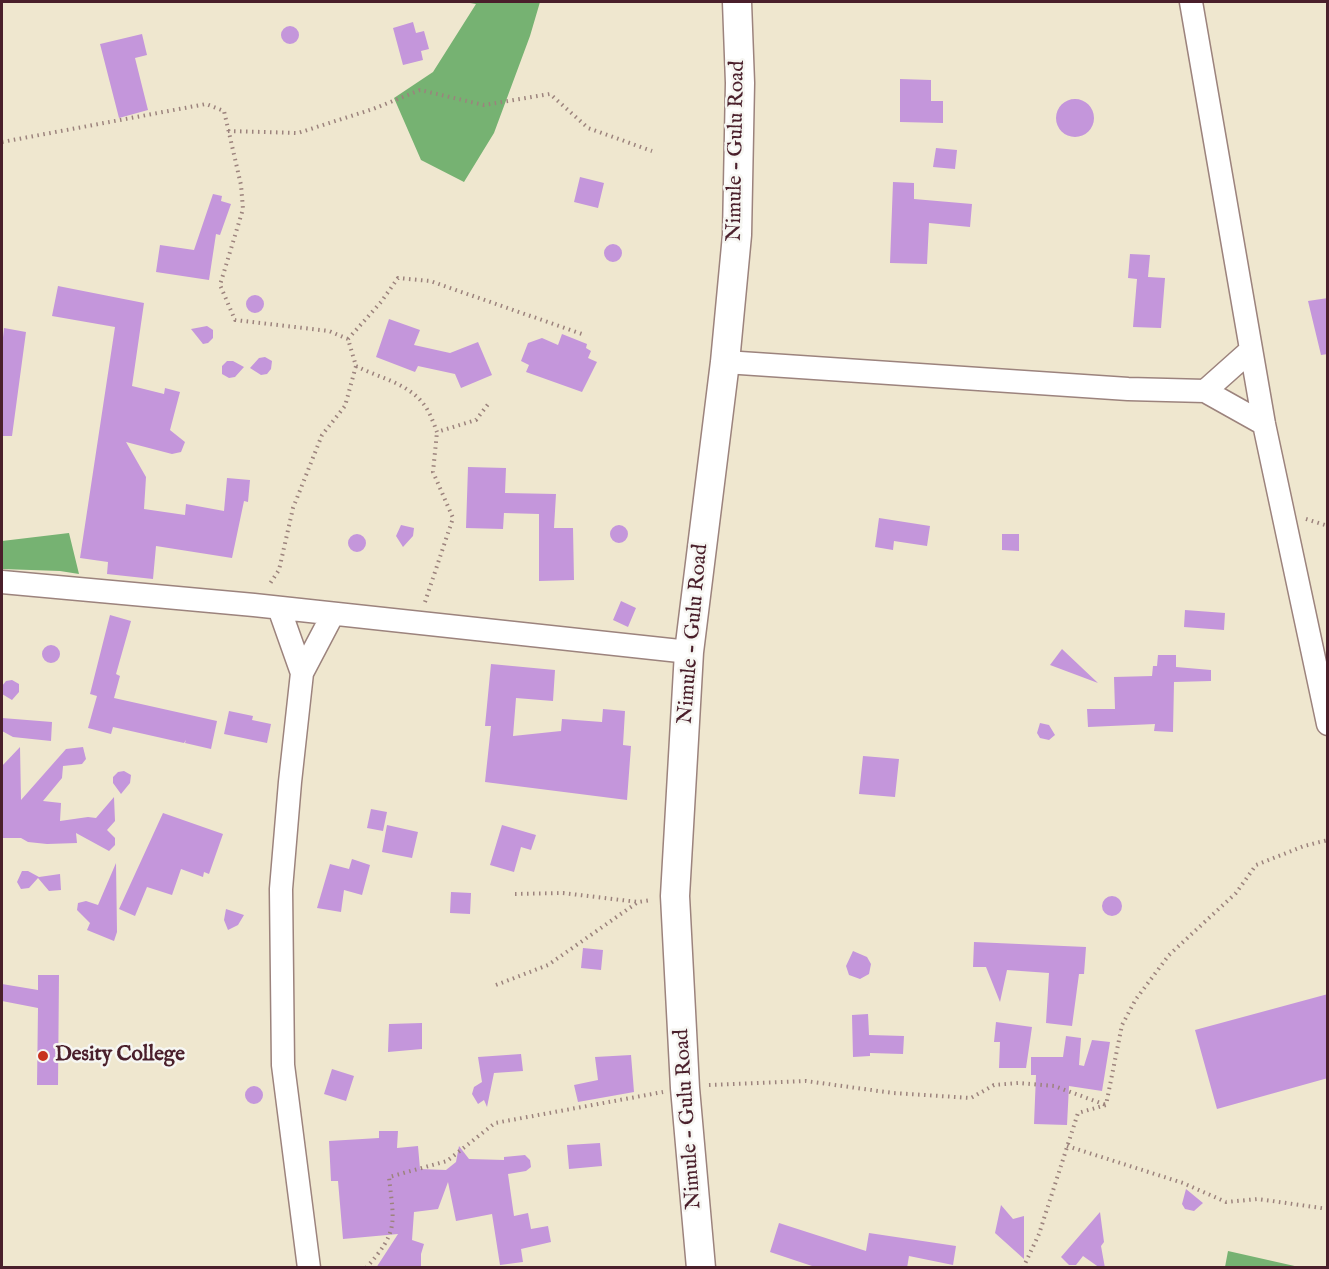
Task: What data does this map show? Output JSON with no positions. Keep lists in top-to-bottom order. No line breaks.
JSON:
{"streets":{"main road":["Nimule - Gulu Road"]},"places":["Desity College"]}
